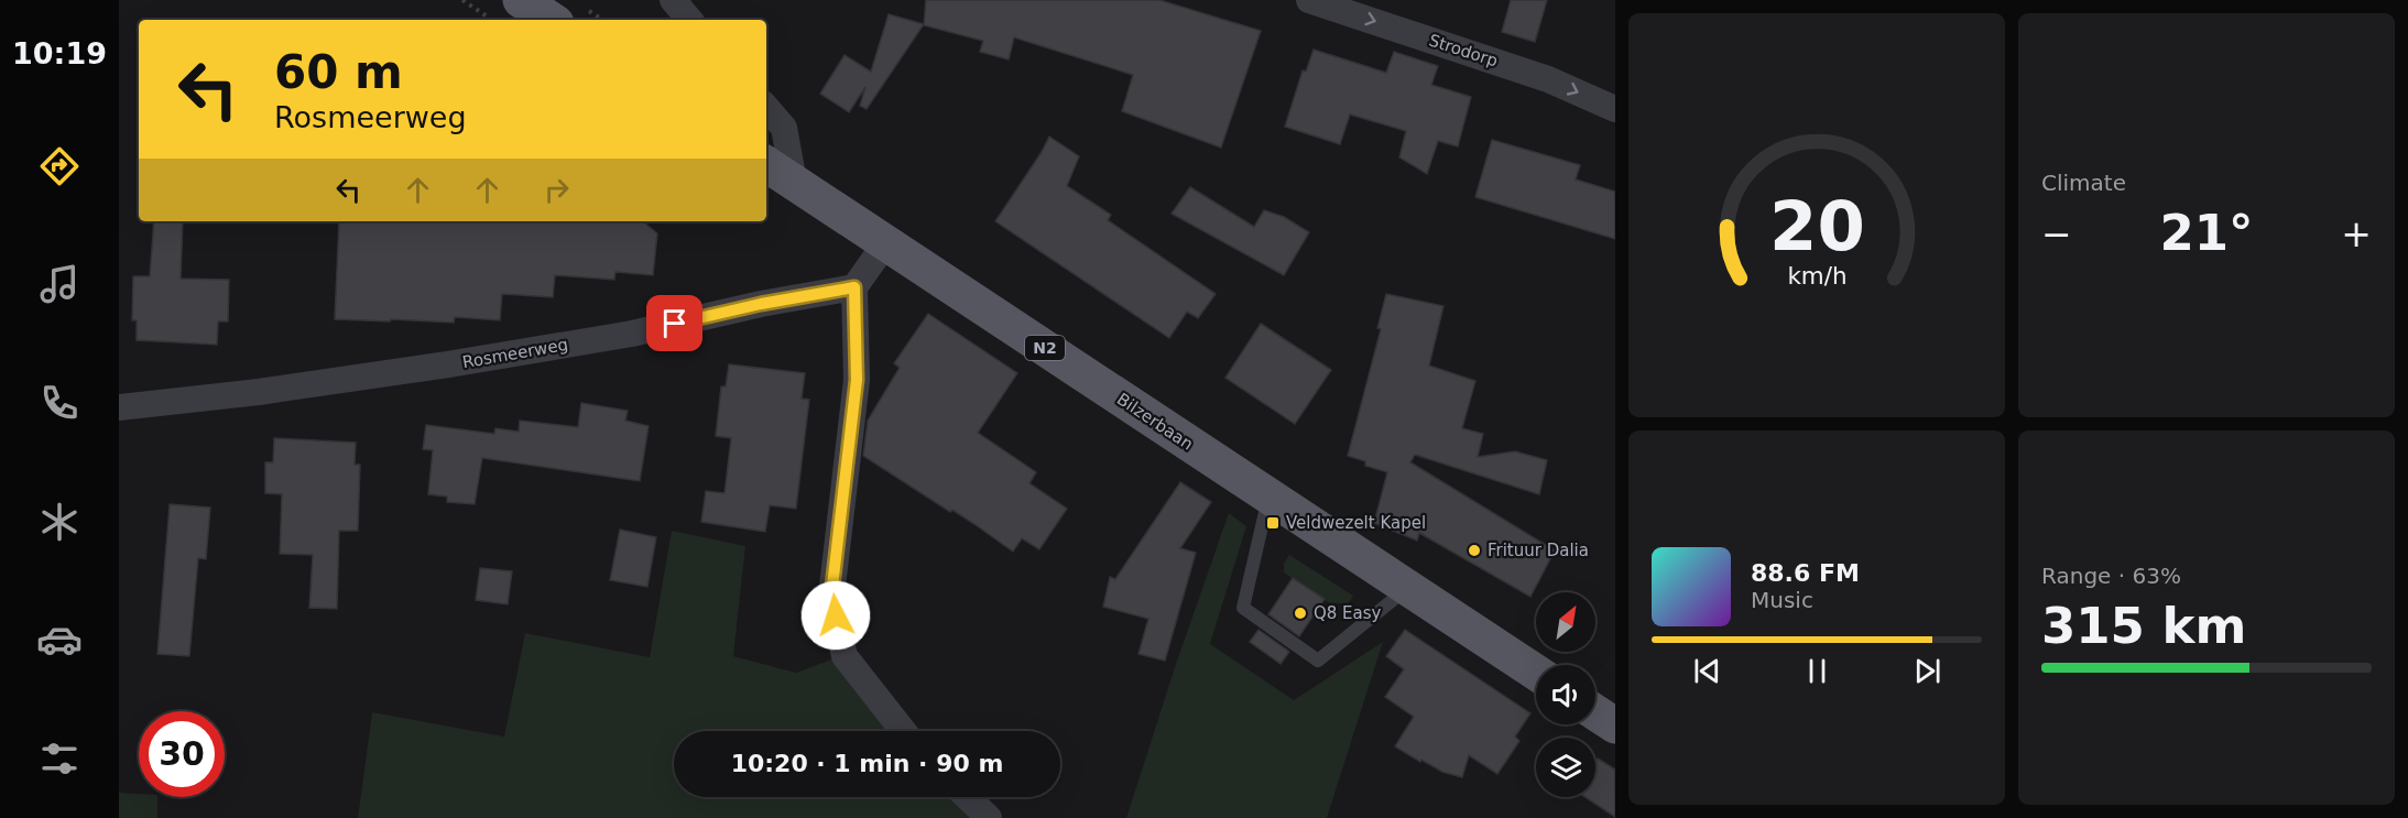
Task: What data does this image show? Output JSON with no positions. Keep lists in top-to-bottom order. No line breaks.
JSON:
{"streets":{"main road":["N2","Bilzerbaan"],"street":["Strodorp","Rosmeerweg"]},"one_way":["Strodorp"],"places":{"transit":["Veldwezelt Kapel"],"other":["Frituur Dalia","Q8 Easy"]},"north":"top right","page":{"tabs":"10:19","tile":["Climate",["Range · 63%","315 km"]],"turn":["60 m","Rosmeerweg"],"heat":["−","21°","+"],"song":["88.6 FM","Music"],"limit":"30","trip":"10:20 · 1 min · 90 m","gauge":["20","km/h"]}}
